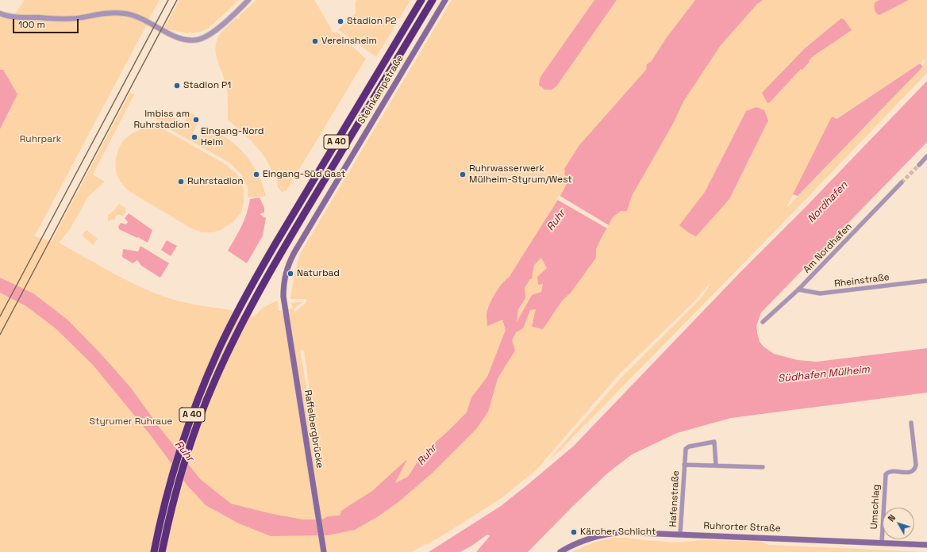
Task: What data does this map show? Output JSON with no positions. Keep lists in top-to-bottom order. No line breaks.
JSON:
{"streets":{"highway":["A 40"],"main road":["Steinkampstraße","Raffelbergbrücke","Ruhrorter Straße"],"street":["Am Nordhafen","Rheinstraße","Hafenstraße","Umschlag"]},"crossings":[["Steinkampstraße","Raffelbergbrücke"],["Am Nordhafen","Rheinstraße"],["Hafenstraße","Ruhrorter Straße"],["Umschlag","Ruhrorter Straße"]],"water":["Nordhafen","Ruhr","Südhafen Mülheim"],"parks":["Ruhrpark","Styrumer Ruhraue"],"places":["Stadion P2","Vereinsheim","Stadion P1","Imbiss am Ruhrstadion","Eingang-Nord Heim","Eingang-Süd Gast","Ruhrwasserwerk Mülheim-Styrum/West","Ruhrstadion","Naturbad","Kärcher Schlicht"],"scale_bar":"100 m","north":"top left"}
